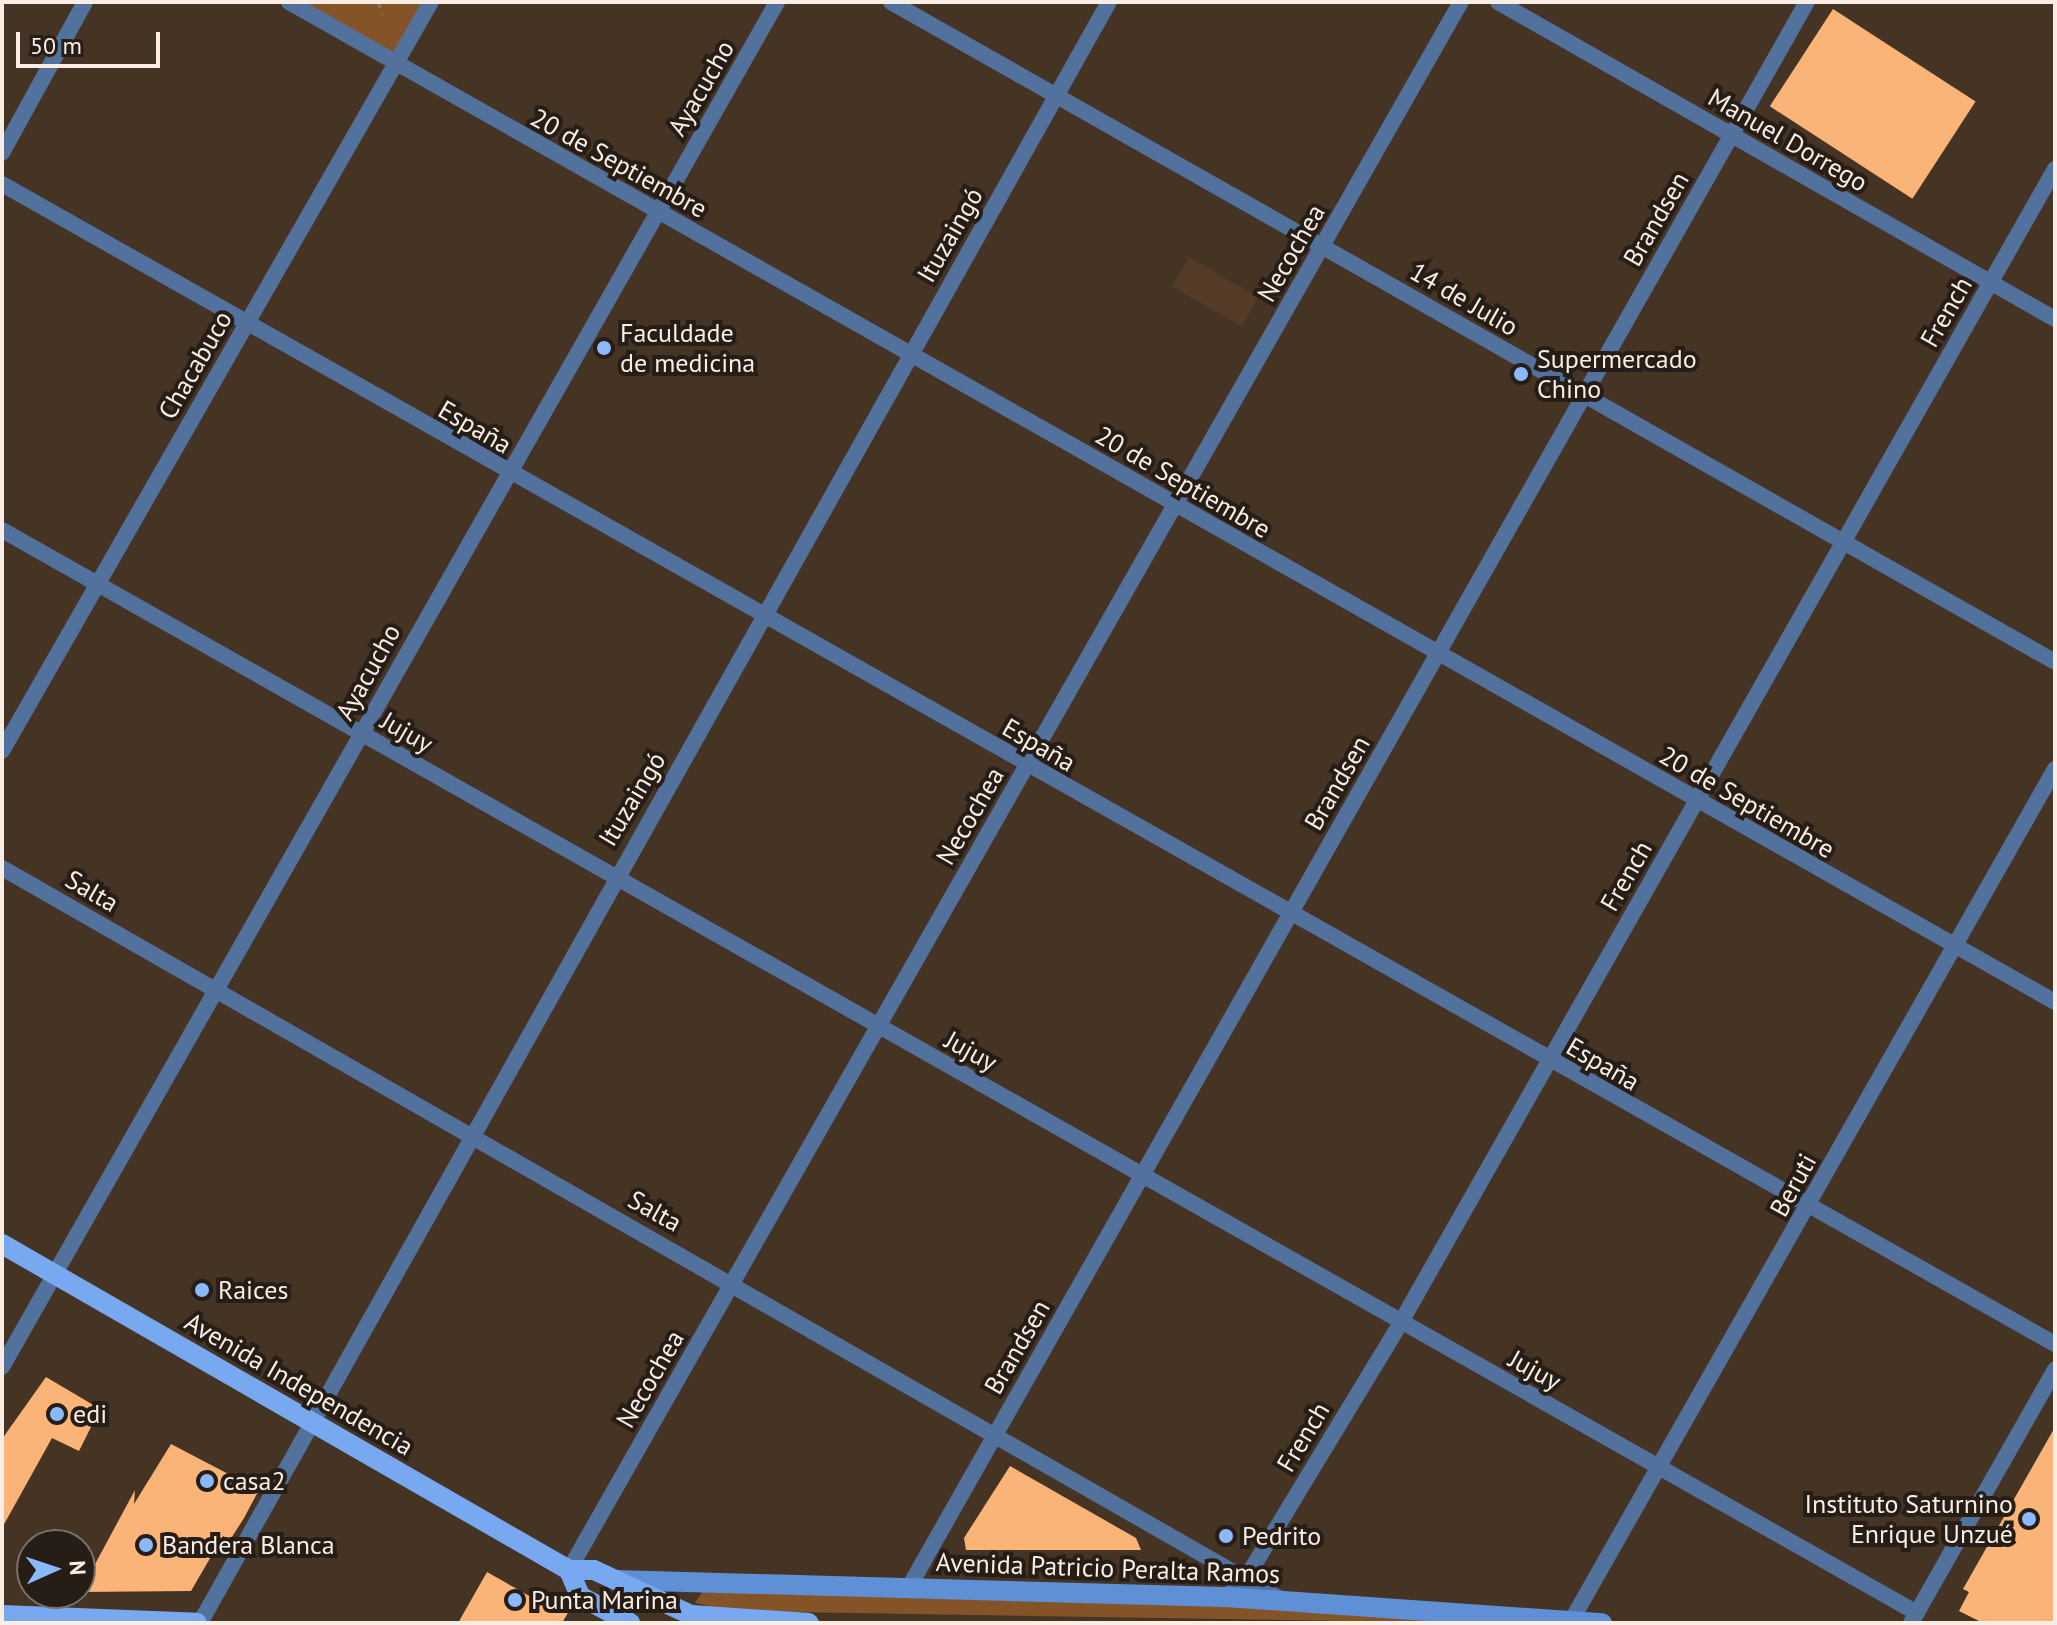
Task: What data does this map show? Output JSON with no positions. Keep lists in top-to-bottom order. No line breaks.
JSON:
{"streets":{"main road":["Avenida Independencia","Avenida Patricio Peralta Ramos"],"street":["Ayacucho","Manuel Dorrego","20 de Septiembre","Brandsen","Ituzaingó","Necochea","14 de Julio","French","Chacabuco","España","Jujuy","Salta","Beruti"]},"crossings":[["Ayacucho","20 de Septiembre"],["Ayacucho","España"],["Ayacucho","Jujuy"],["Ayacucho","Salta"],["Ayacucho","Avenida Independencia"],["Manuel Dorrego","Brandsen"],["Manuel Dorrego","French"],["20 de Septiembre","Brandsen"],["20 de Septiembre","Ituzaingó"],["20 de Septiembre","Necochea"],["20 de Septiembre","French"],["20 de Septiembre","Chacabuco"],["20 de Septiembre","Beruti"],["Brandsen","14 de Julio"],["Brandsen","España"],["Brandsen","Jujuy"],["Brandsen","Salta"],["Brandsen","Avenida Patricio Peralta Ramos"],["Ituzaingó","14 de Julio"],["Ituzaingó","España"],["Ituzaingó","Jujuy"],["Ituzaingó","Salta"],["Ituzaingó","Avenida Independencia"],["Necochea","14 de Julio"],["Necochea","España"],["Necochea","Jujuy"],["Necochea","Salta"],["Necochea","Avenida Independencia"],["Necochea","Avenida Patricio Peralta Ramos"],["14 de Julio","French"],["French","España"],["French","Jujuy"],["French","Salta"],["French","Avenida Patricio Peralta Ramos"],["Chacabuco","España"],["Chacabuco","Jujuy"],["España","Beruti"],["Jujuy","Beruti"],["Salta","Avenida Patricio Peralta Ramos"],["Beruti","Avenida Patricio Peralta Ramos"],["Avenida Independencia","Avenida Patricio Peralta Ramos"]],"places":["Faculdade de medicina","Supermercado Chino","Raices","edi","casa2","Instituto Saturnino Enrique Unzué","Pedrito","Bandera Blanca","Punta Marina"],"scale_bar":"50 m","north":"right"}
